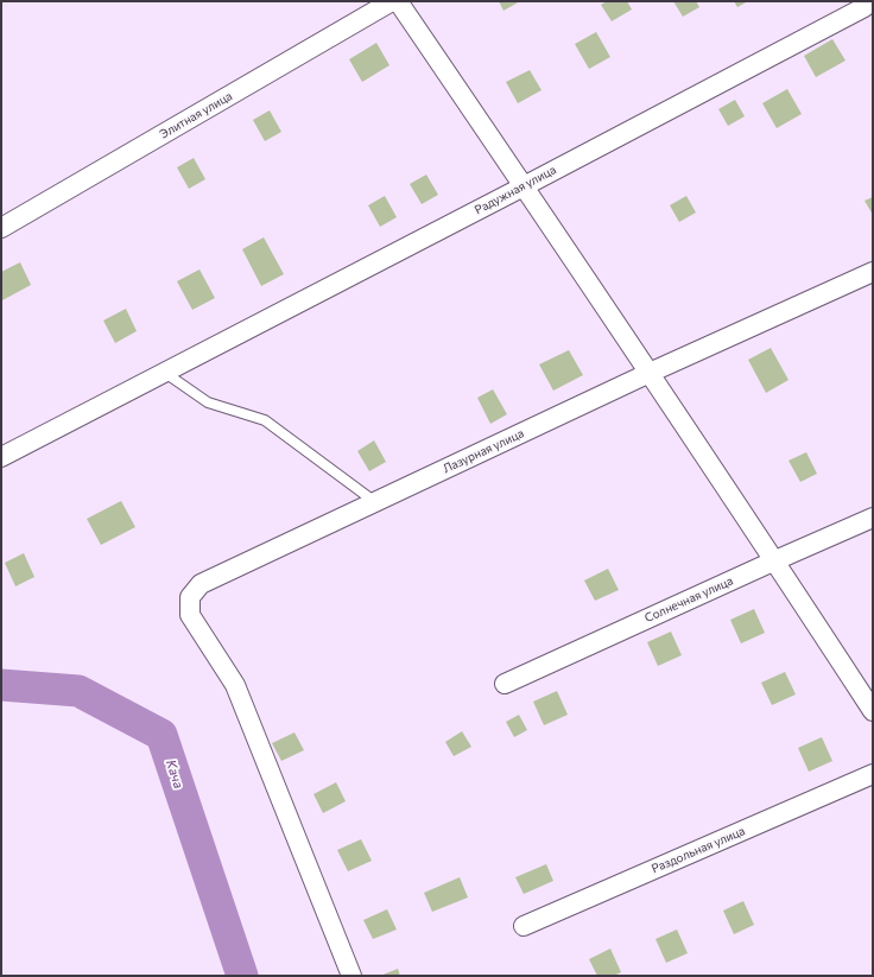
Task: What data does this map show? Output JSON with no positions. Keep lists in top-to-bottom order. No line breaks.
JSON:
{"streets":{"street":["Элитная улица","Радужная улица","Лазурная улица","Солнечная улица","Раздольная улица"]},"water":["Кача"]}
